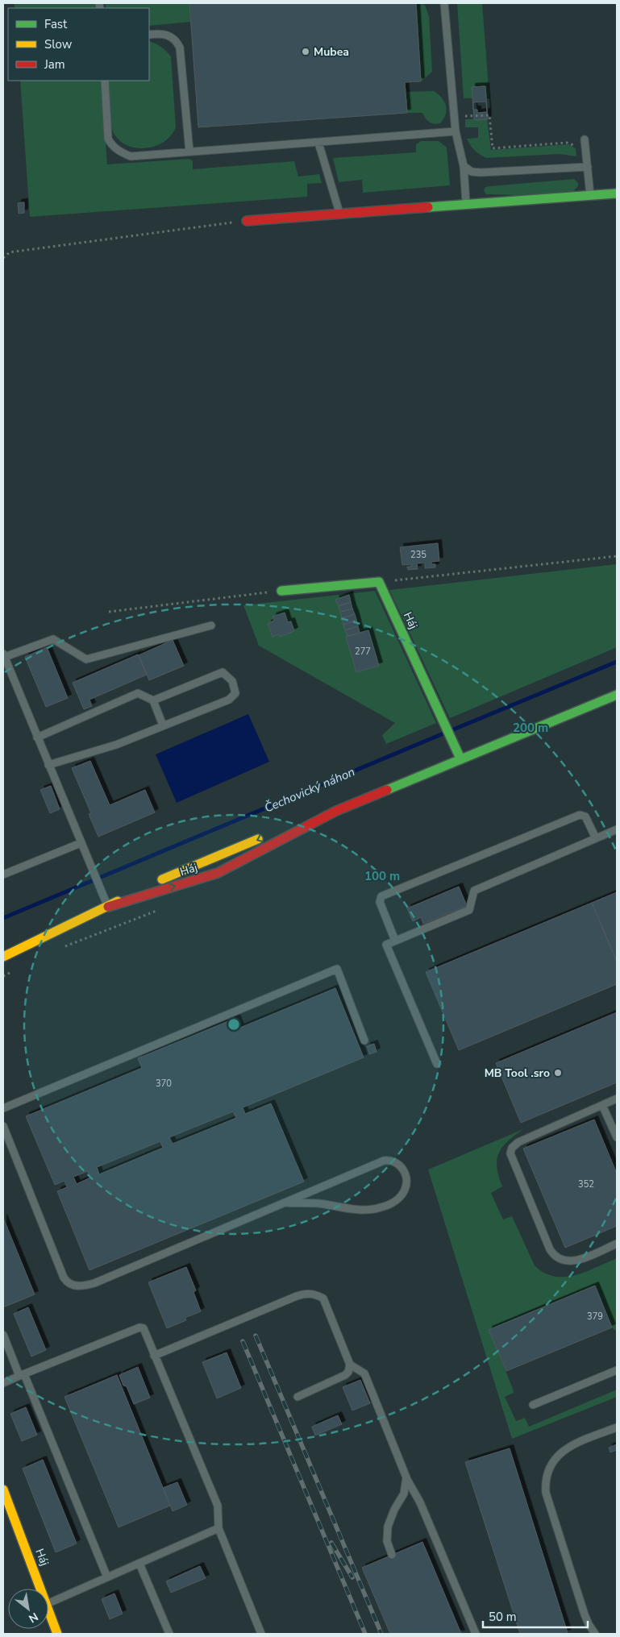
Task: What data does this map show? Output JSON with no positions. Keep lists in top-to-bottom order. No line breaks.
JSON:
{"streets":{"main road":["Háj"]},"water":["Čechovický náhon"],"places":["Mubea","MB Tool .sro"],"house_numbers":["235","277","370","352","379"],"legend":["Fast","Slow","Jam"],"scale_bar":"50 m","north":"bottom right","rings":["200 m","100 m"]}
